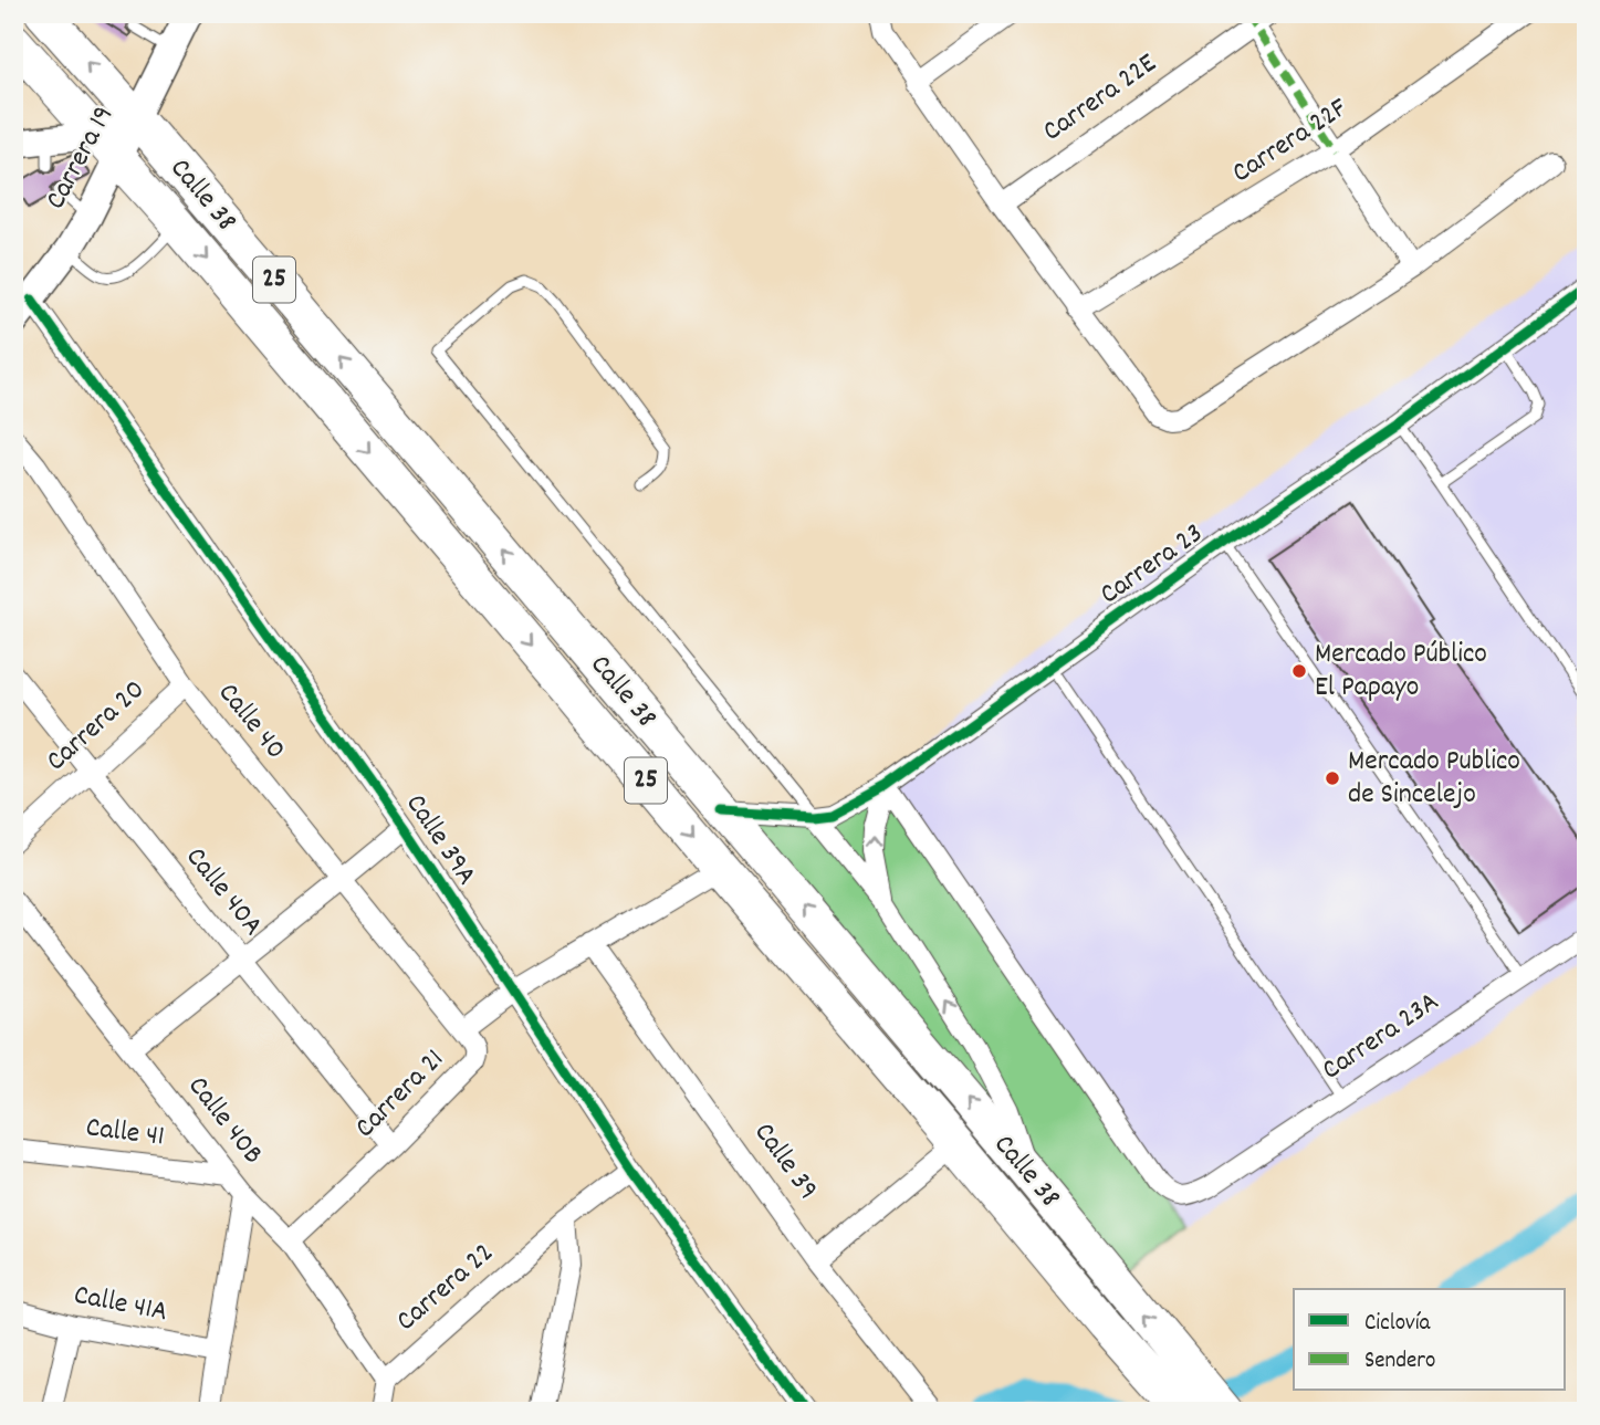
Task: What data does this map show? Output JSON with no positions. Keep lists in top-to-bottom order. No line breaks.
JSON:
{"streets":{"highway":["Calle 38","25"],"main road":["Carrera 19"],"street":["Carrera 22E","Carrera 22F","Carrera 23","Calle 40","Carrera 20","Calle 39A","Calle 40A","Carrera 23A","Carrera 21","Calle 40B","Calle 41","Calle 39","Carrera 22","Calle 41A"]},"crossings":[["Carrera 19","Calle 38"],["Carrera 19","Calle 39A"],["Calle 38","Carrera 23"],["Calle 38","Carrera 21"],["Carrera 23","Carrera 23A"],["Calle 40","Carrera 20"],["Calle 40","Carrera 21"],["Carrera 20","Calle 40A"],["Calle 39A","Carrera 21"],["Calle 39A","Carrera 22"],["Calle 40A","Carrera 21"],["Carrera 21","Calle 40B"],["Carrera 21","Calle 39"],["Calle 40B","Calle 41"],["Calle 40B","Carrera 22"]],"places":["Mercado Público El Papayo","Mercado Publico de Sincelejo"],"legend":["Ciclovía","Sendero"]}
